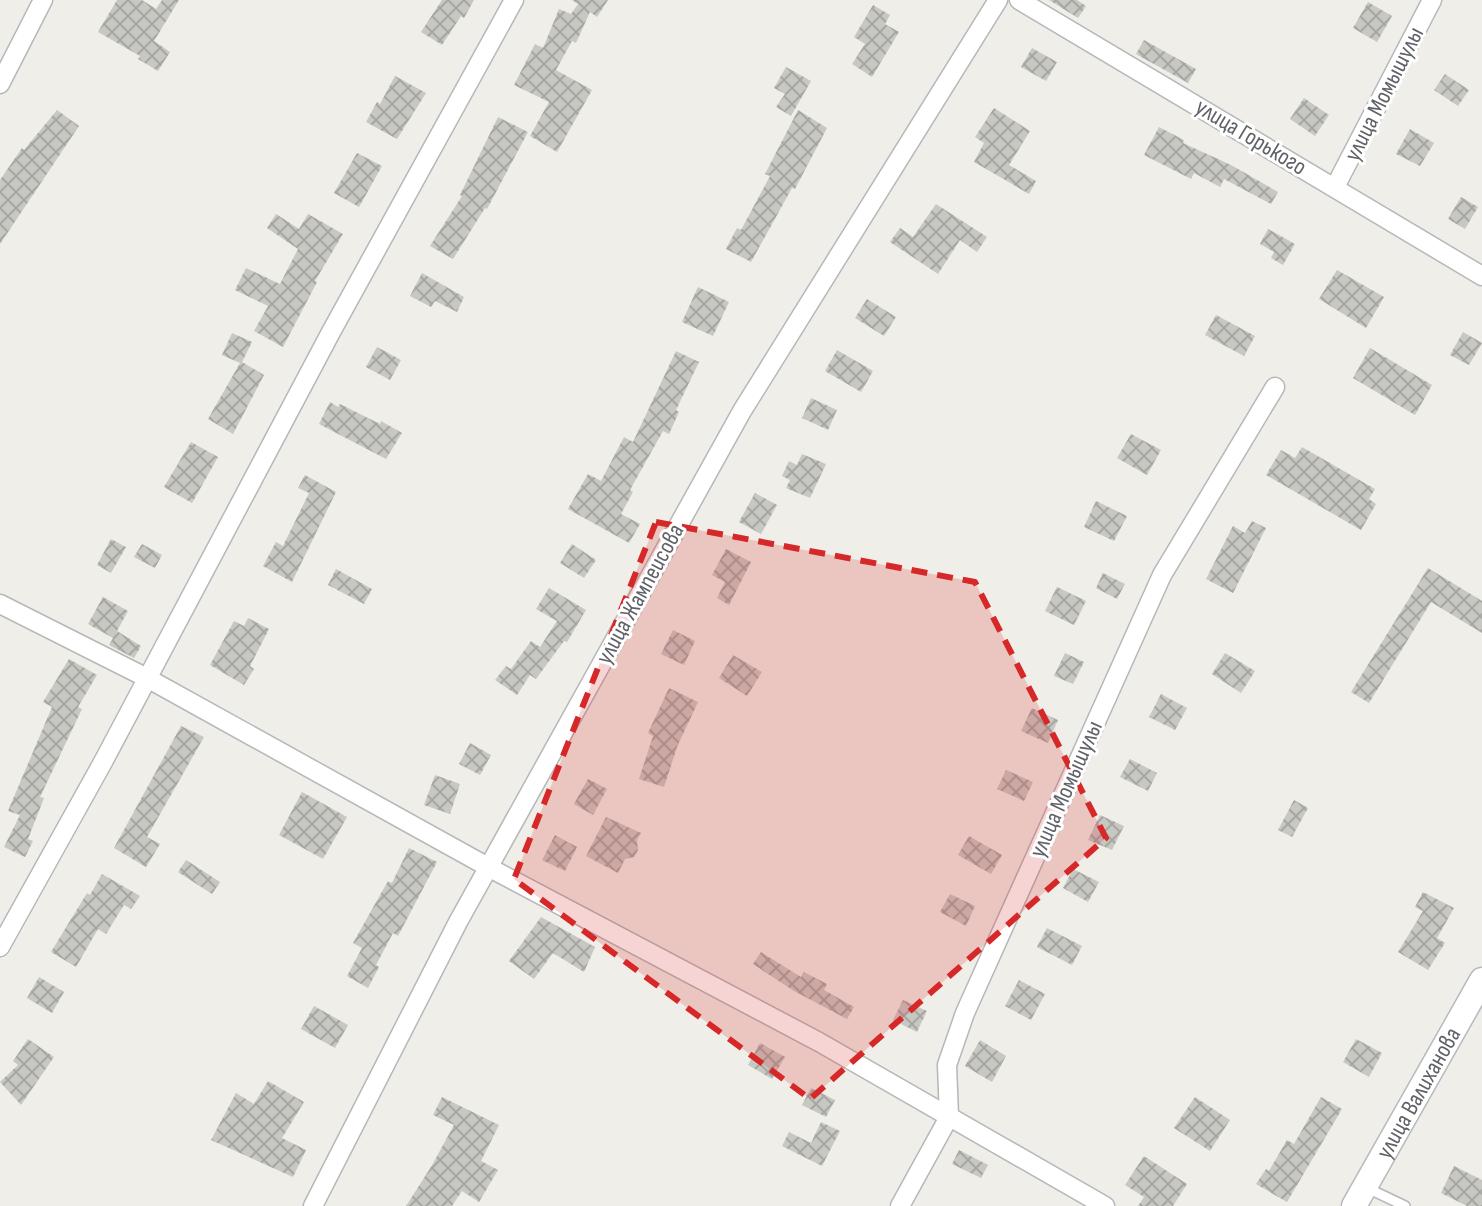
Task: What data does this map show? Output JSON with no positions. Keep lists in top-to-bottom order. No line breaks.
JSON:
{"streets":{"main road":["улица Валиханова"],"street":["улица Момышулы","улица Горького","улица Жампеисова"]},"crossings":[["улица Момышулы","улица Горького"]]}
